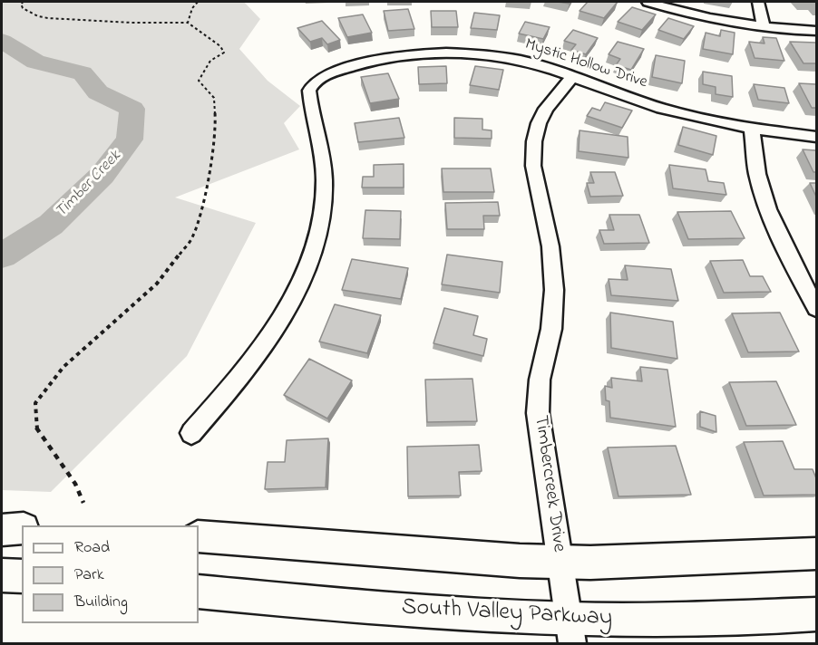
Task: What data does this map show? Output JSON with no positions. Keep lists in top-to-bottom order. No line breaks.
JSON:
{"streets":{"main road":["South Valley Parkway"],"street":["Mystic Hollow Drive","Timbercreek Drive"]},"crossings":[["Mystic Hollow Drive","Timbercreek Drive"],["Timbercreek Drive","South Valley Parkway"]],"water":["Timber Creek"],"legend":["Road","Park","Building"]}
